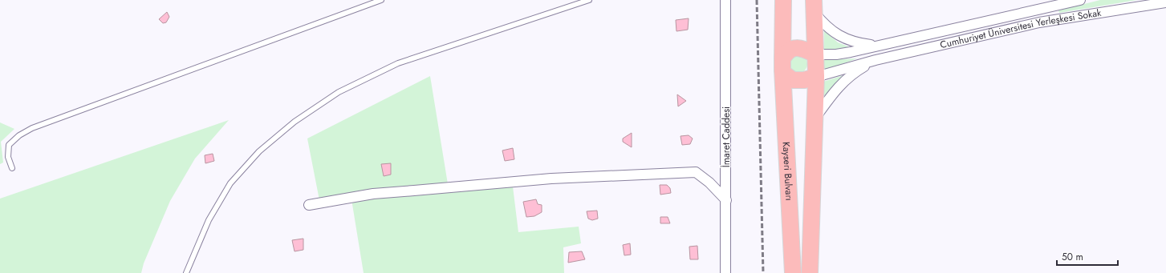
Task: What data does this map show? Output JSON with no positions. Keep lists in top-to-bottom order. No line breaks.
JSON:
{"streets":{"highway":["Kayseri Bulvarı"],"street":["Cumhuriyet Üniversitesi Yerleşkesi Sokak","İmaret Caddesi"]},"crossings":[["Cumhuriyet Üniversitesi Yerleşkesi Sokak","Kayseri Bulvarı"]],"scale_bar":"50 m"}
